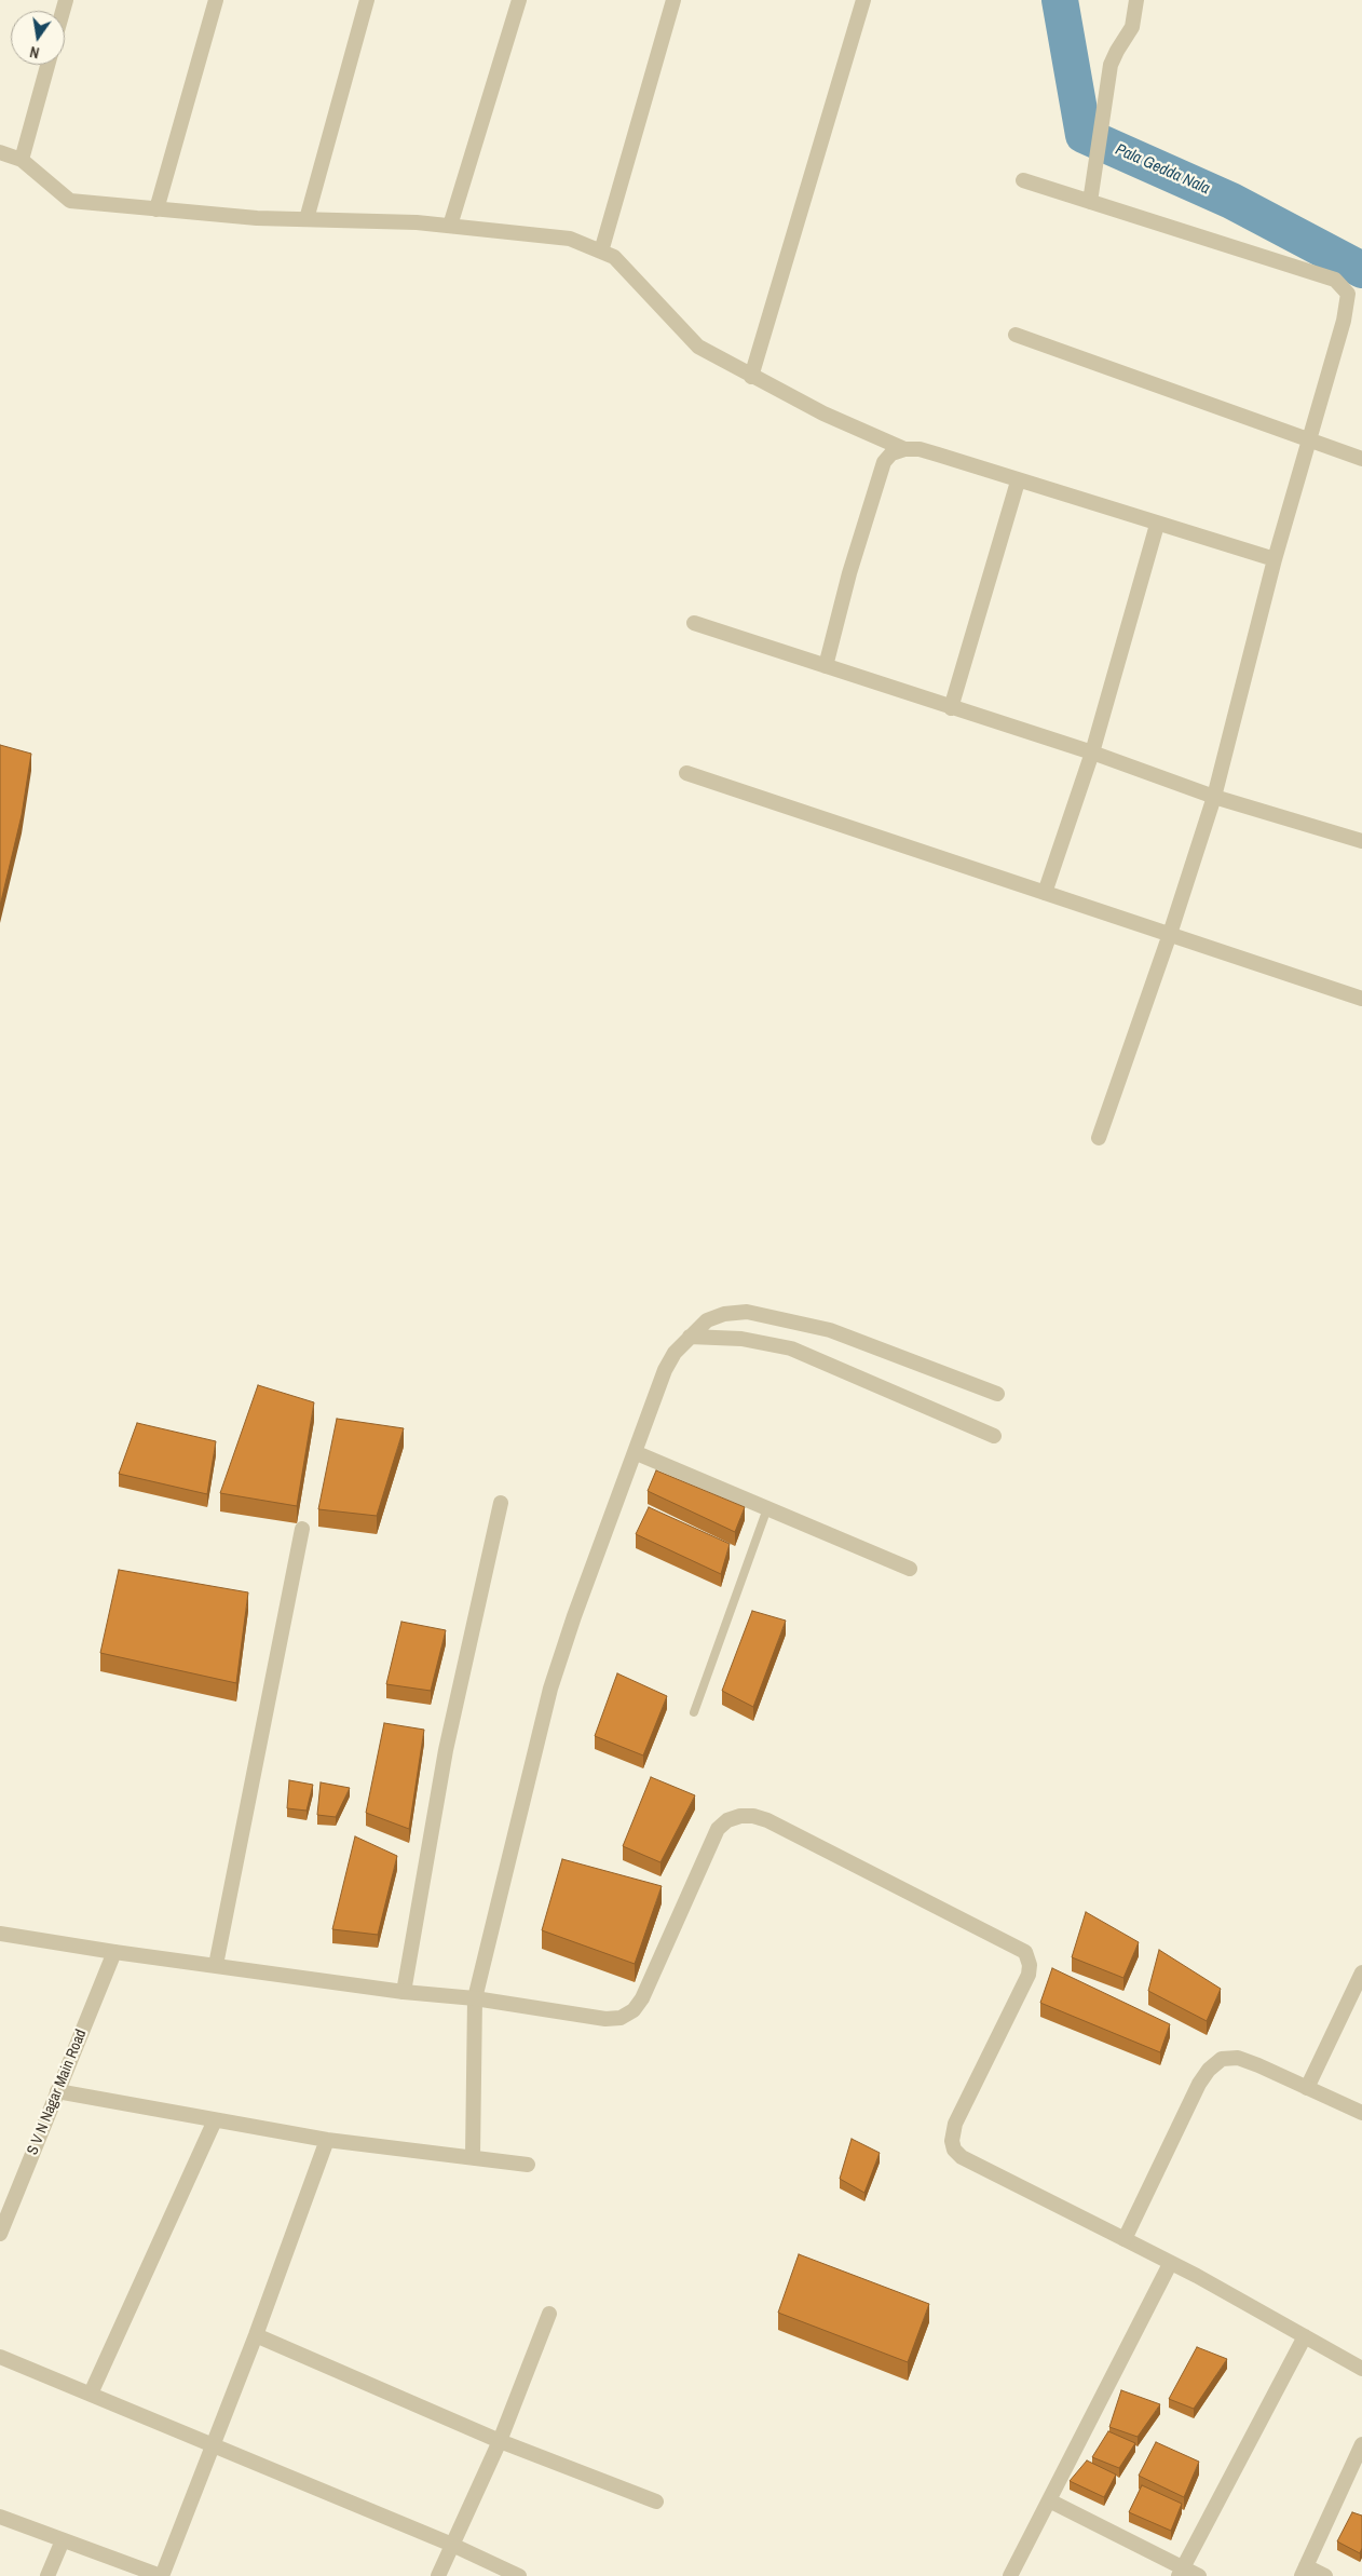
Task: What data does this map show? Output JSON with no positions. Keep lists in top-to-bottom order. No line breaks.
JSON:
{"streets":{"street":["S V N Nagar Main Road"]},"water":["Pala Gedda Nala"],"north":"bottom"}
